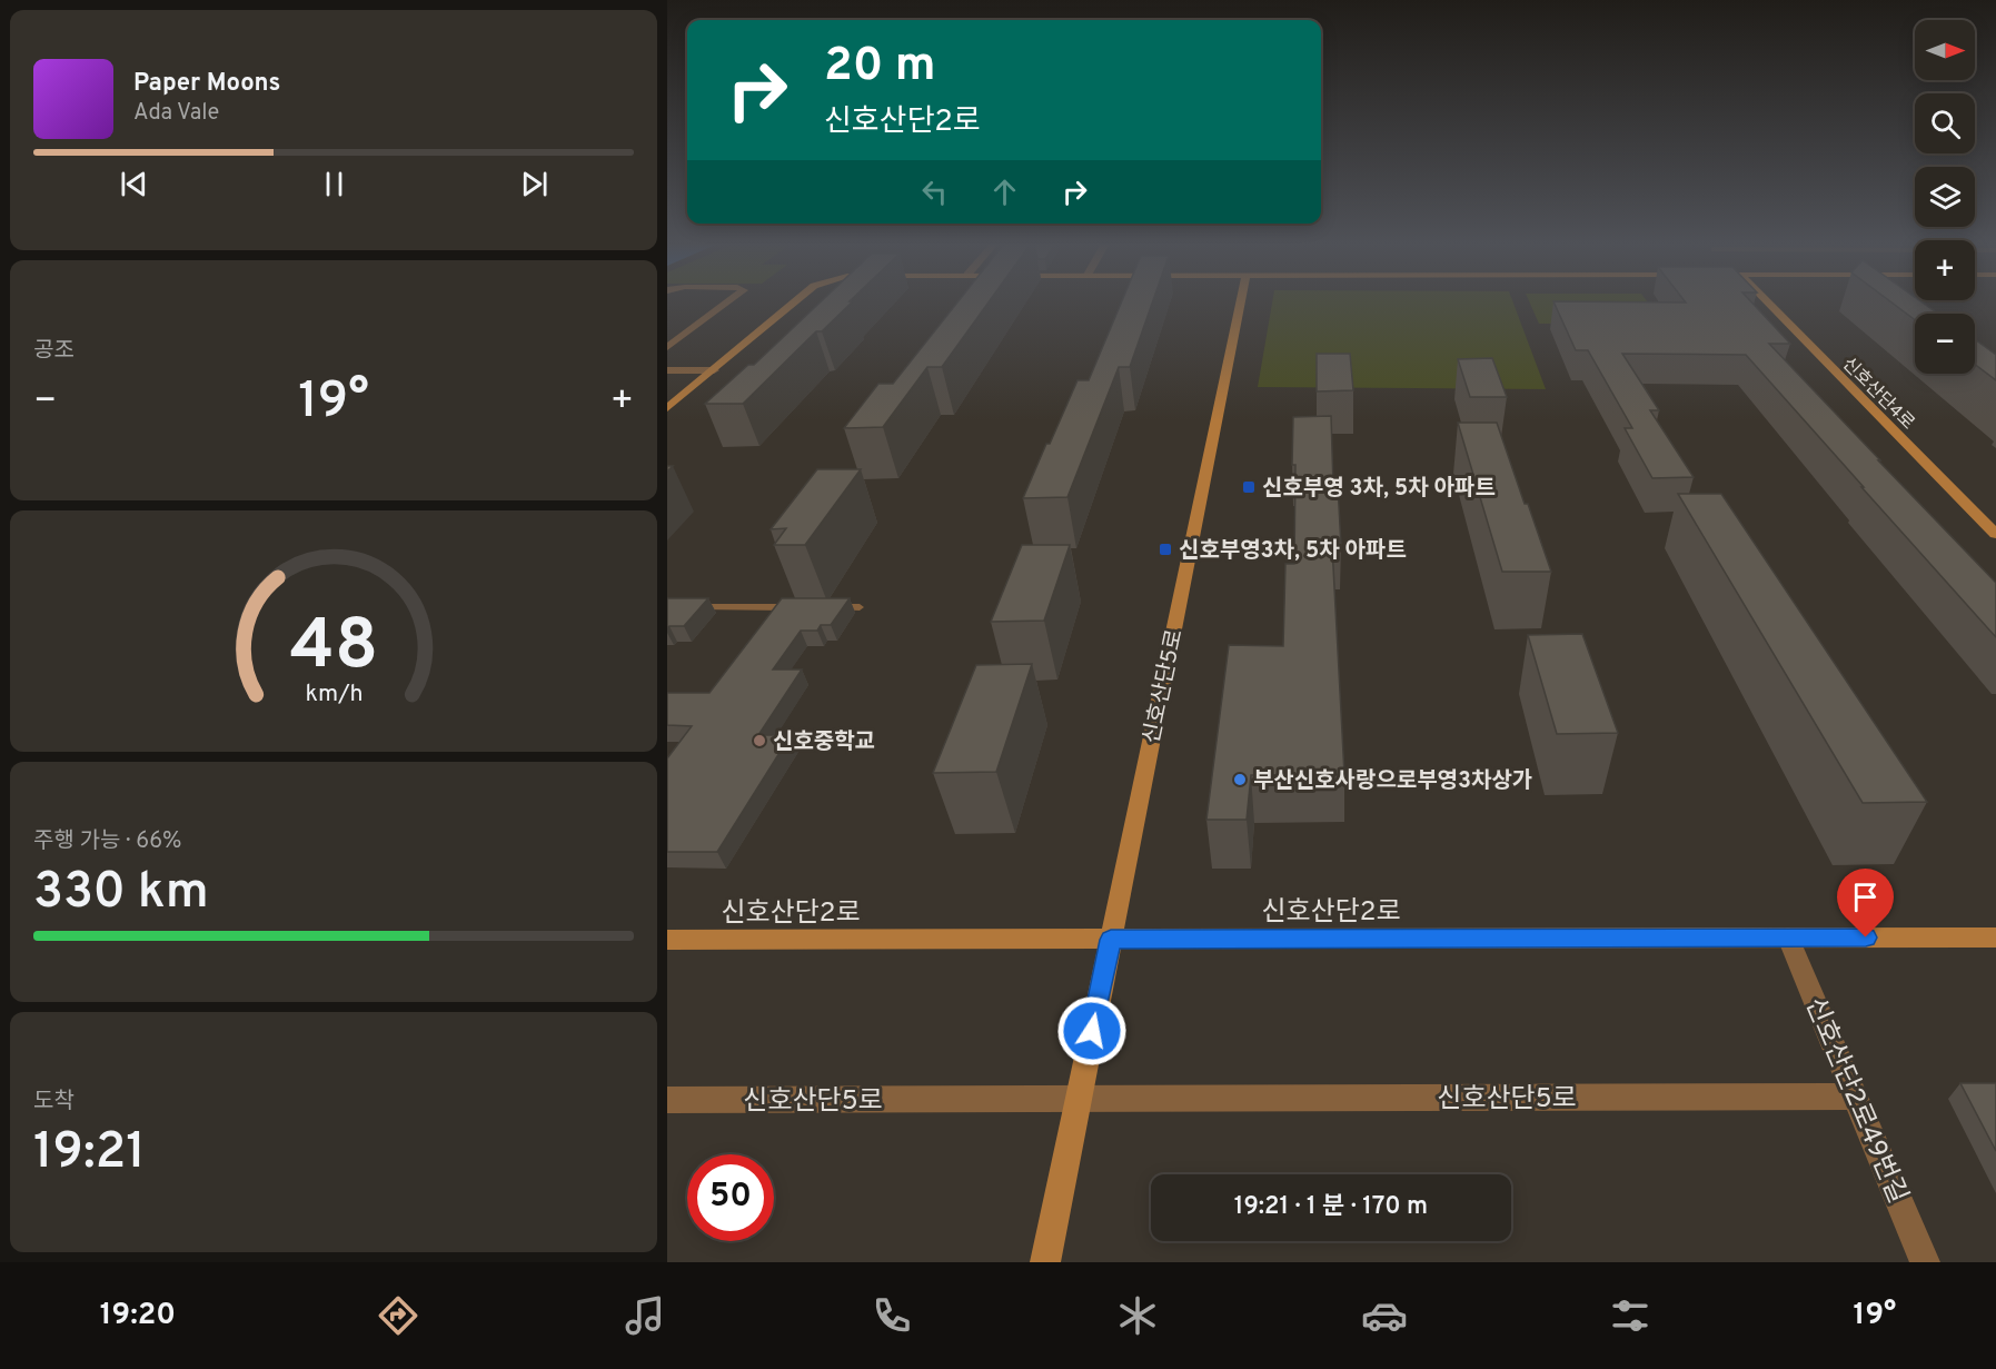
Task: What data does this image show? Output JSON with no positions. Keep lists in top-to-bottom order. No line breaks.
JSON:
{"streets":{"main road":["신호산단4로","신호산단5로","신호산단2로"],"street":["신호산단2로49번길"]},"crossings":[["신호산단5로","신호산단2로"],["신호산단5로","신호산단2로49번길"],["신호산단2로","신호산단2로49번길"]],"places":{"transit":["신호부영 3차, 5차 아파트","신호부영3차, 5차 아파트"],"other":["신호중학교","부산신호사랑으로부영3차상가"]},"north":"right","page":{"map_buttons":["+","−"],"turn":["20 m","신호산단2로"],"song":["Paper Moons","Ada Vale"],"tile":["공조",["주행 가능 · 66%","330 km"],["도착","19:21"]],"heat":["−","19°","+"],"limit":"50","trip":"19:21 · 1 분 · 170 m","tabs":["19:20","19°"],"gauge":["48","km/h"]}}
